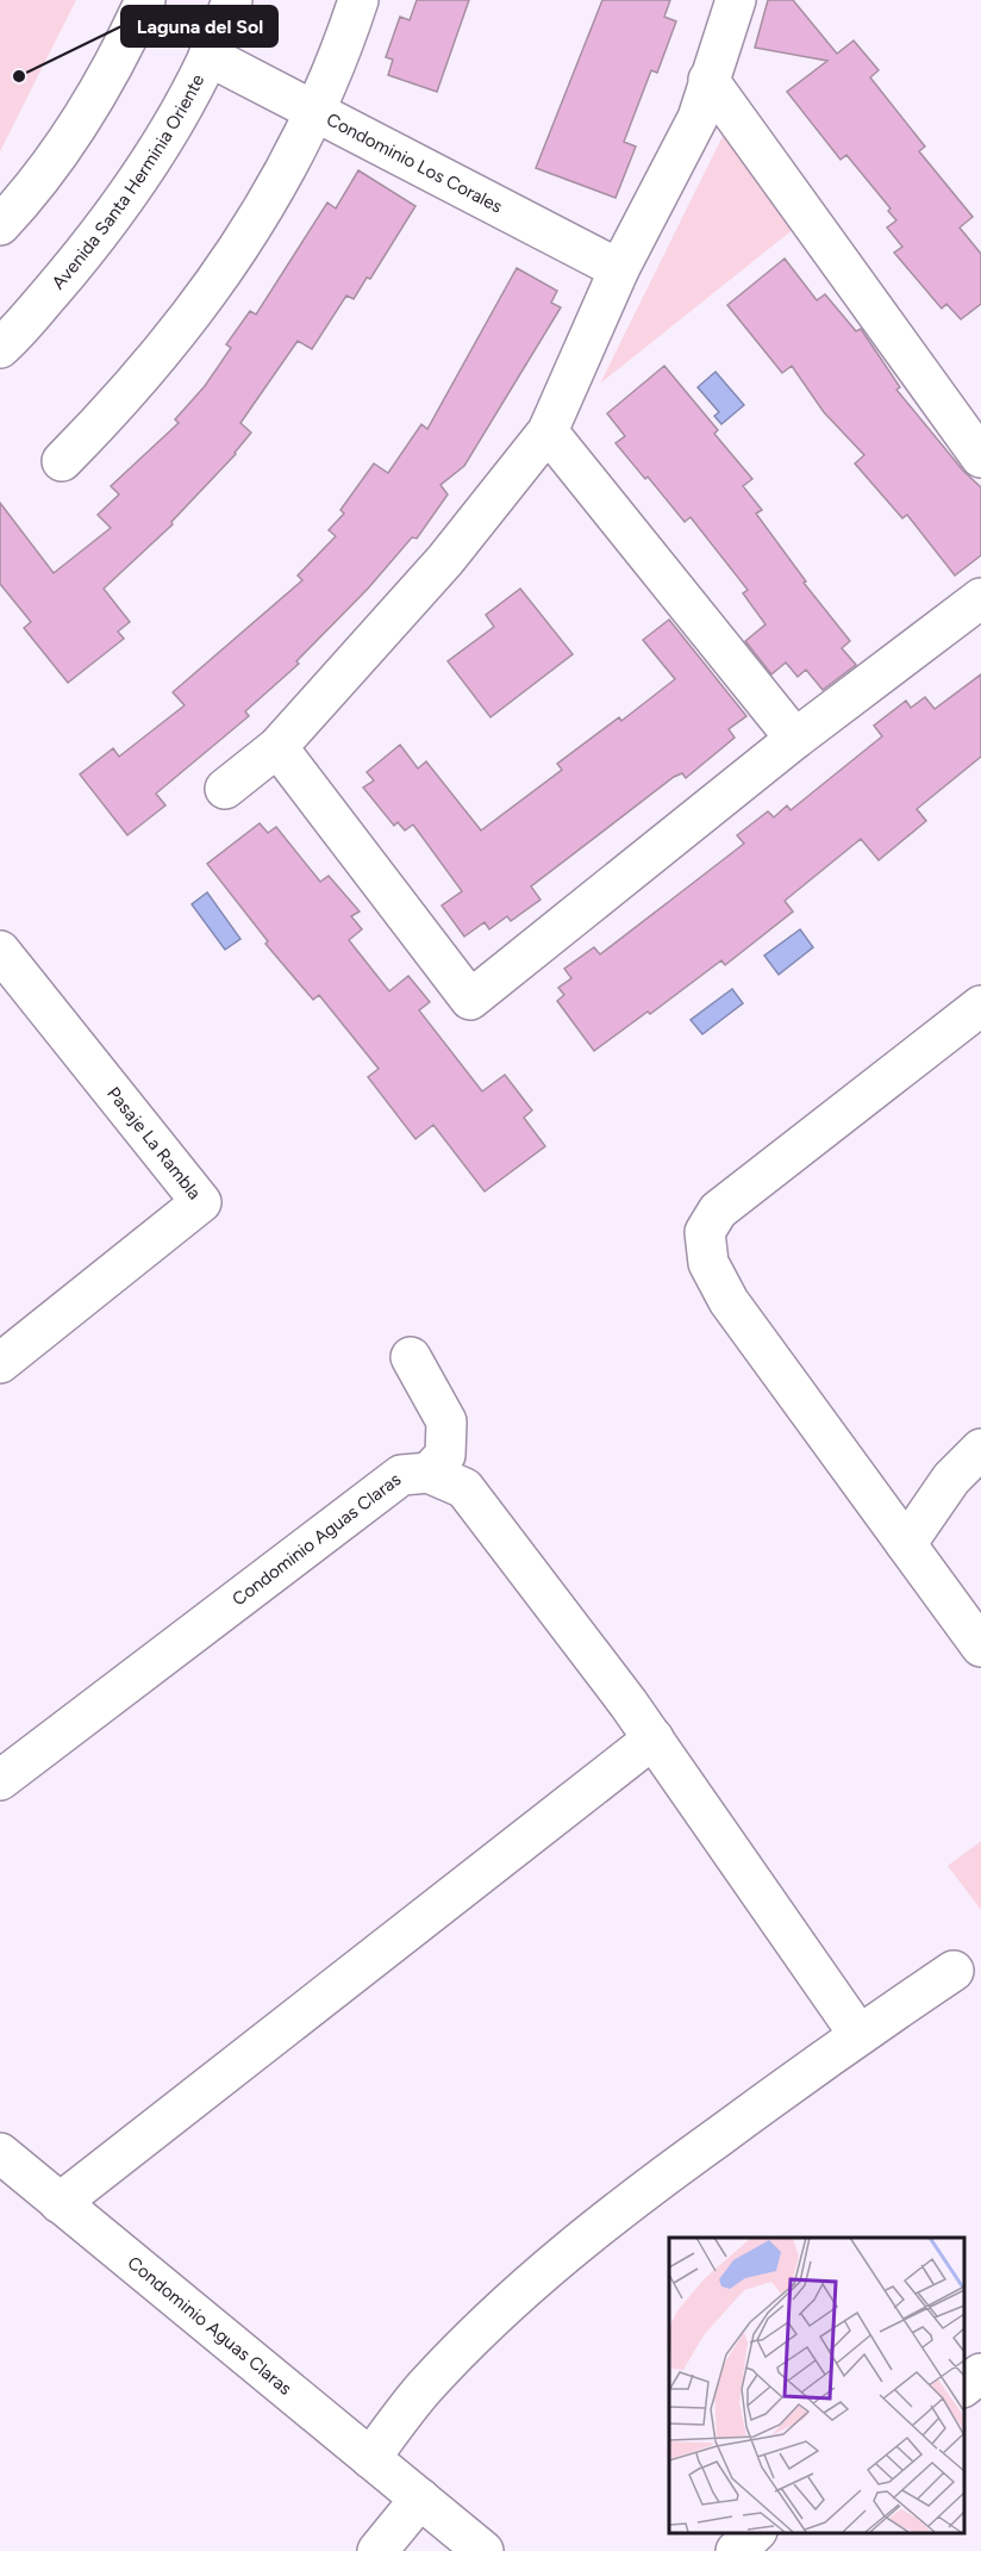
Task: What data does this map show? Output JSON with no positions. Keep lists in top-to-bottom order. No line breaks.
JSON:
{"streets":{"street":["Condominio Los Corales","Avenida Santa Herminia Oriente","Pasaje La Rambla","Condominio Aguas Claras"]},"crossings":[["Condominio Los Corales","Avenida Santa Herminia Oriente"]],"places":["Laguna del Sol"]}
